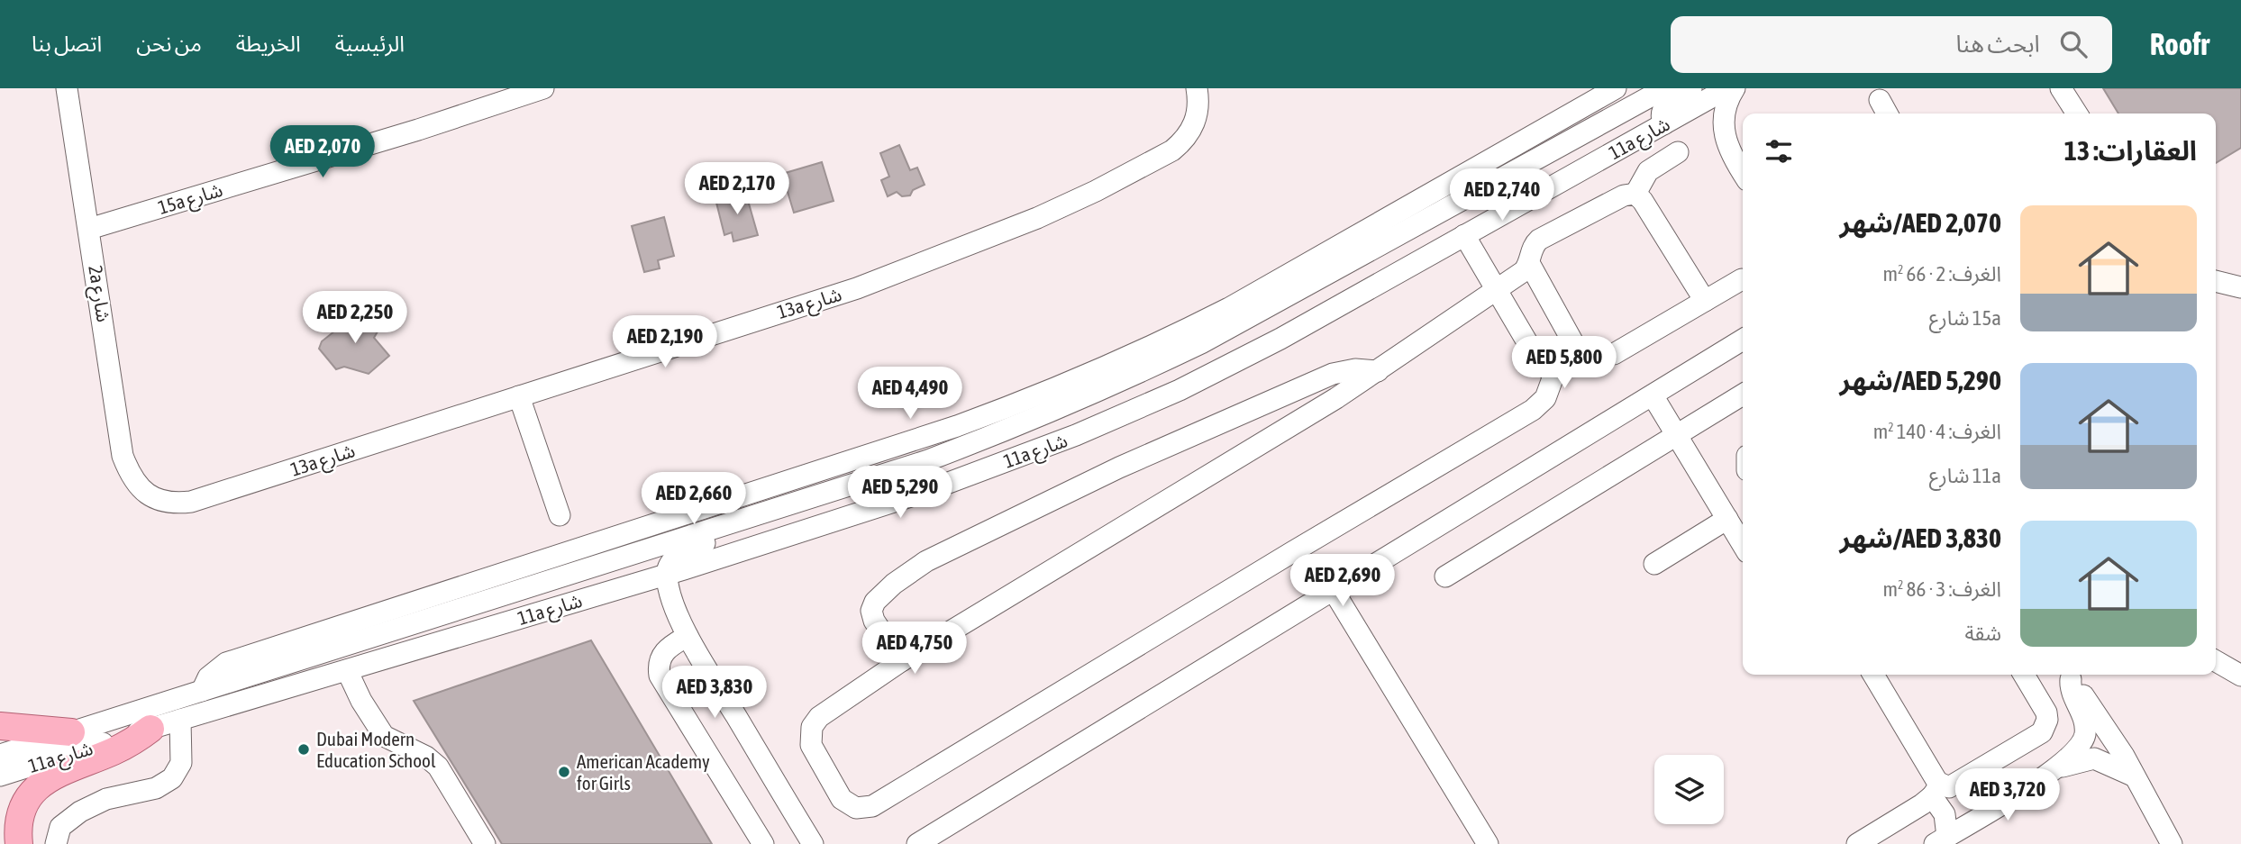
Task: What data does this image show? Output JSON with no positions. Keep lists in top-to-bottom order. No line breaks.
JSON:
{"streets":{"street":["11a شارع","15a شارع","2a شارع","13a شارع"]},"crossings":[["15a شارع","2a شارع"],["2a شارع","13a شارع"]],"places":["Dubai Modern Education School","American Academy for Girls"],"page":{"header":"Roofr","search":"ابحث هنا","nav":["الرئيسية","الخريطة","من نحن","اتصل بنا"],"heading":"العقارات: 13","price":["AED 2,070","AED 2,170","AED 2,740","AED 2,250","AED 2,190","AED 5,800","AED 4,490","AED 5,290","AED 2,660","AED 2,690","AED 4,750","AED 3,830","AED 3,720"],"list":[{"name":"AED 2,070/شهر","note":"الغرف: 2 · 66 m² · 15a شارع"},{"name":"AED 5,290/شهر","note":"الغرف: 4 · 140 m² · 11a شارع"},{"name":"AED 3,830/شهر","note":"الغرف: 3 · 86 m² · شقة"}]}}
